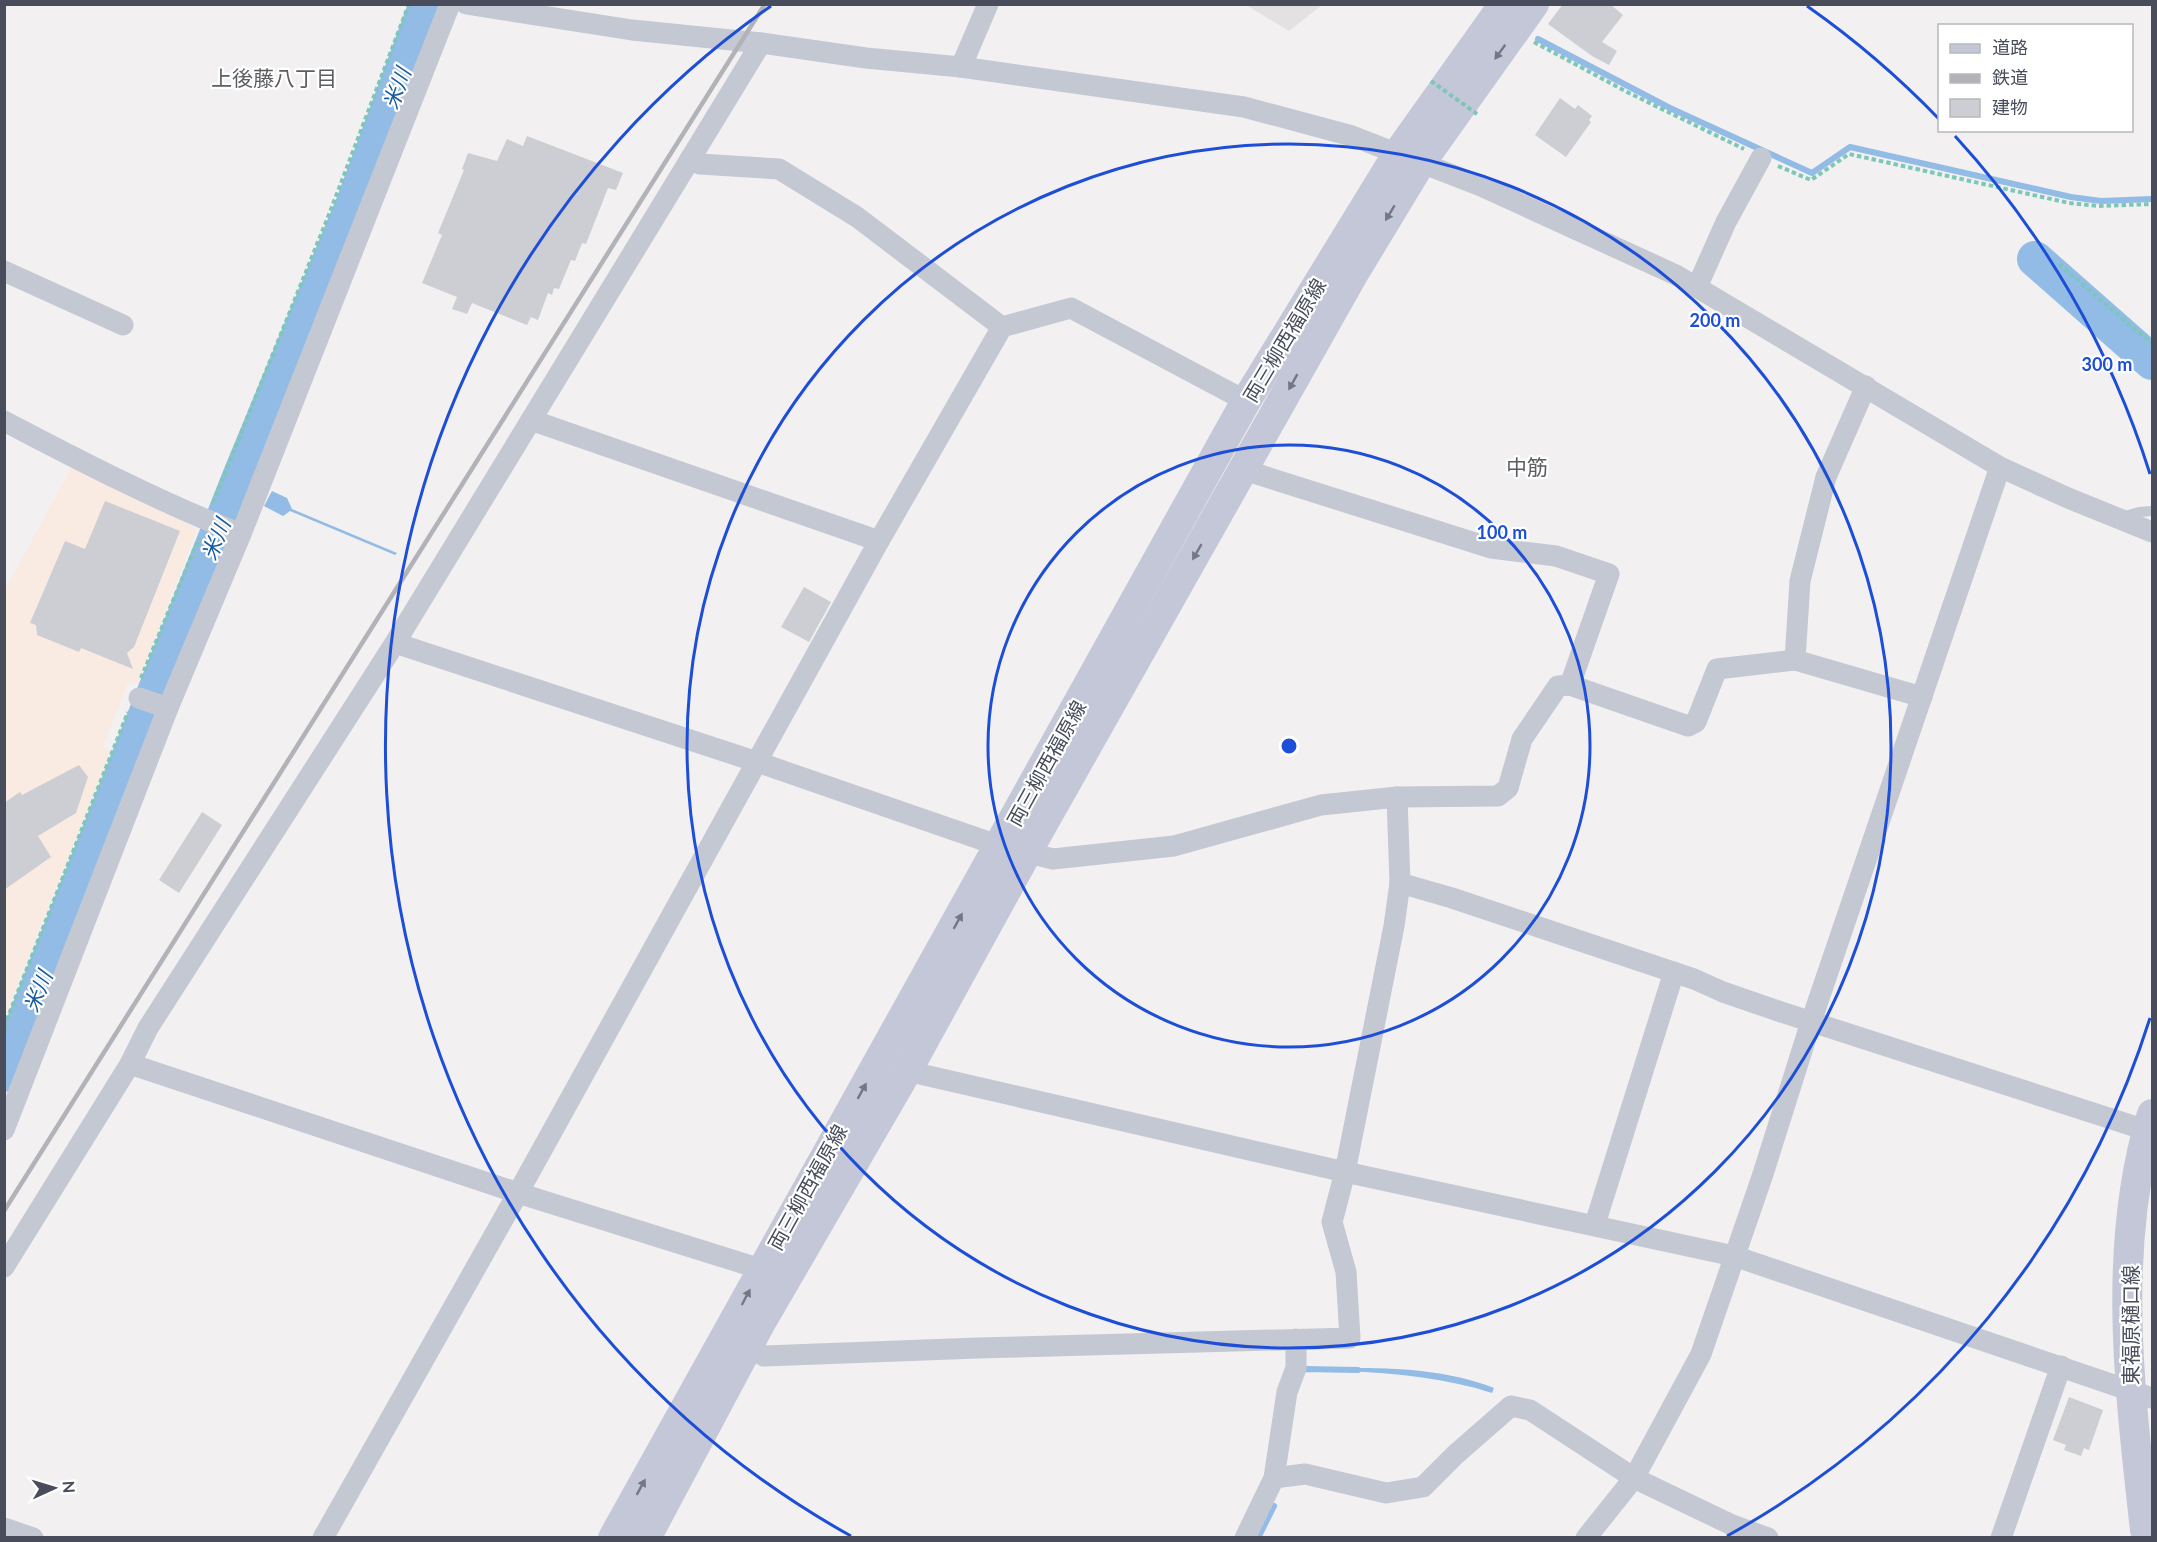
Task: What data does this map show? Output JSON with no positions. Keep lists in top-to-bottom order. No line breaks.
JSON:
{"streets":{"main road":["両三柳西福原線","東福原樋口線"]},"districts":["上後藤八丁目","中筋"],"water":["米川"],"legend":["道路","鉄道","建物"],"north":"right","rings":["200 m","300 m","100 m"]}
